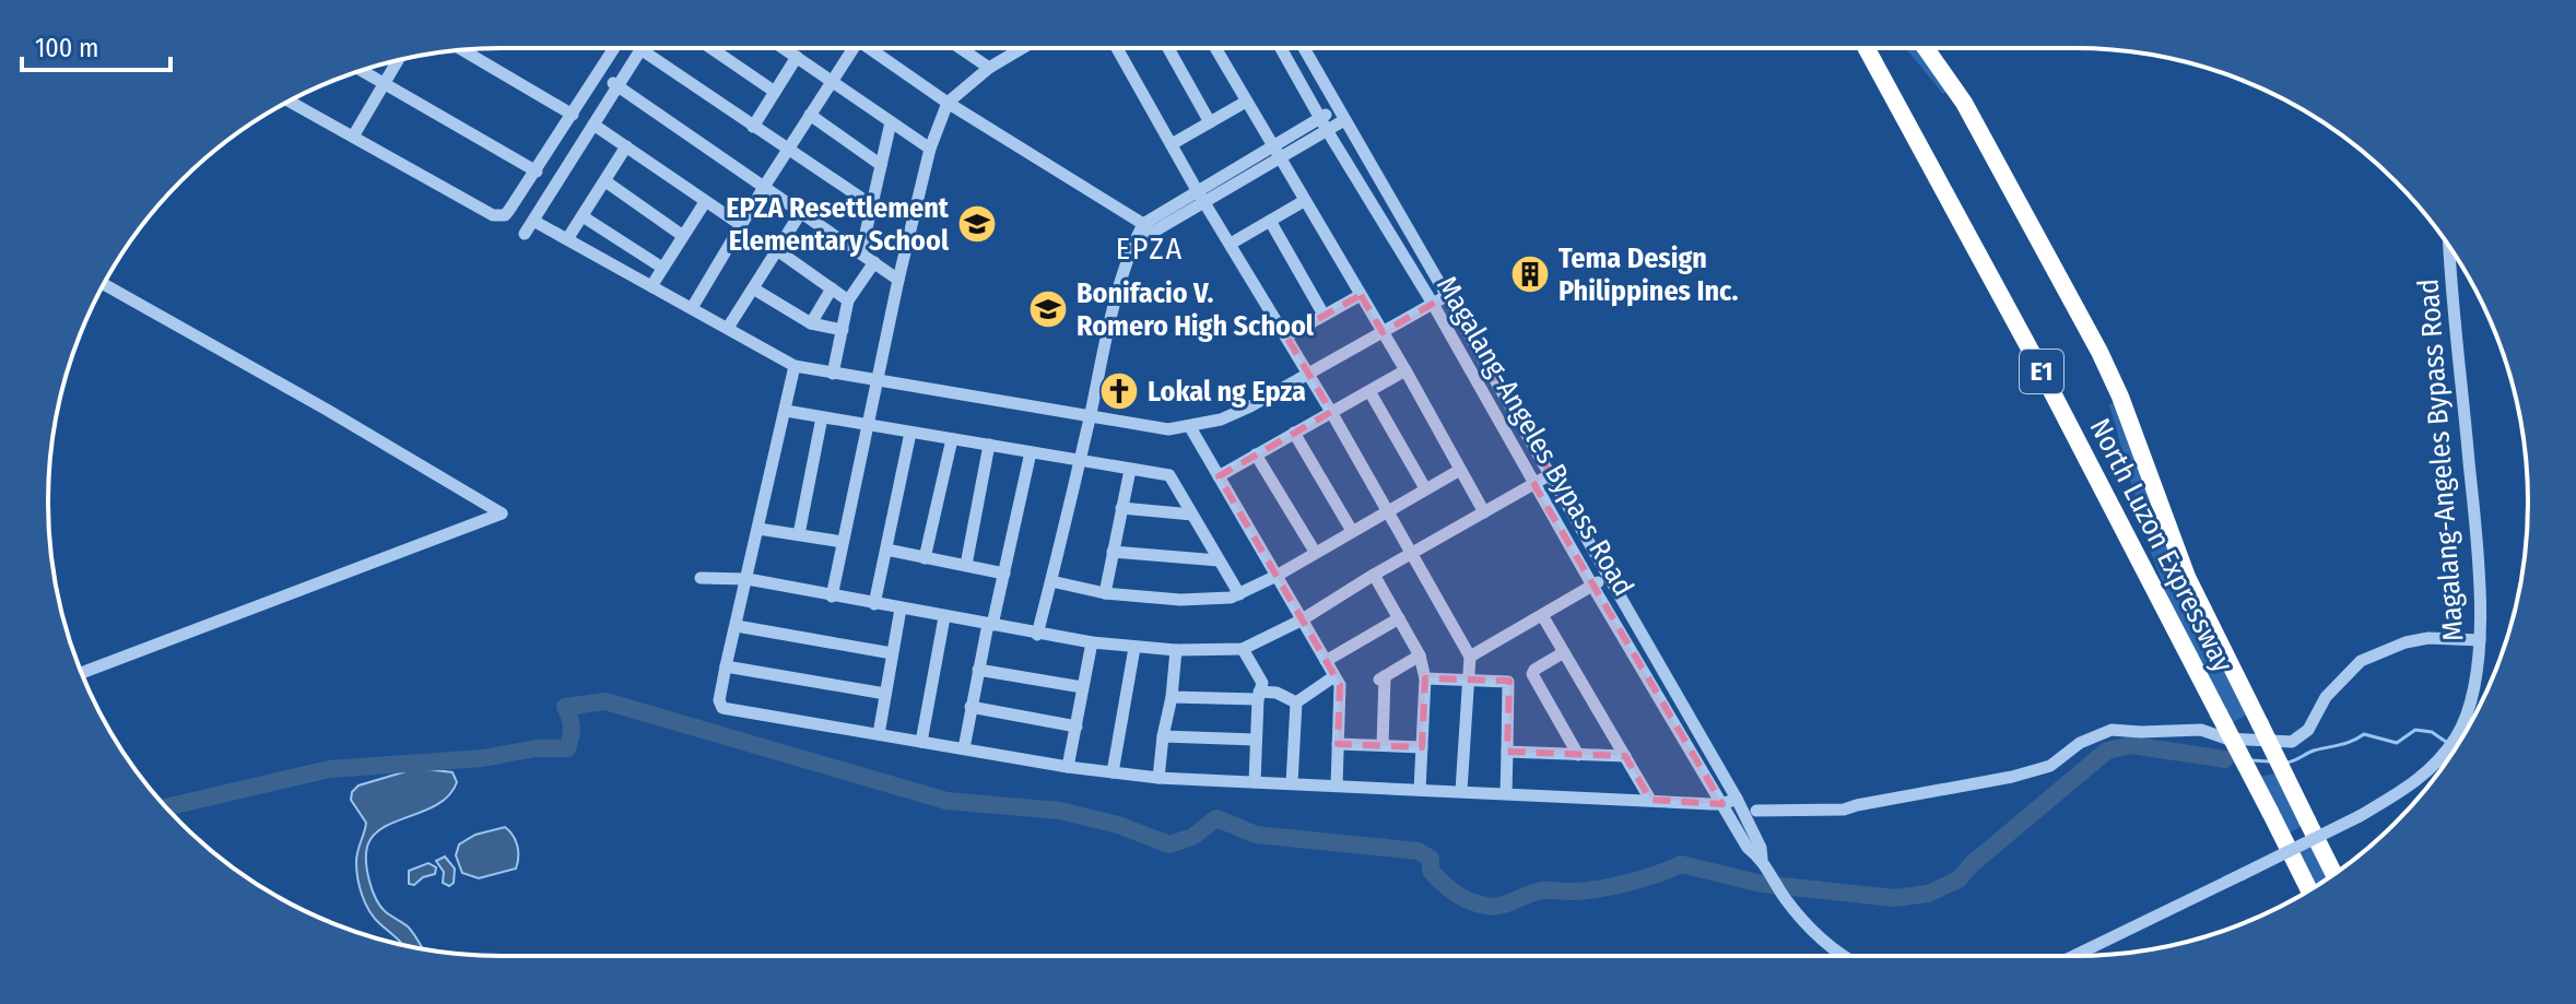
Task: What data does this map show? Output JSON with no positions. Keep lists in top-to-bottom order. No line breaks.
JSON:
{"streets":{"highway":["E1","North Luzon Expressway"],"street":["Magalang-Angeles Bypass Road"]},"districts":["EPZA"],"places":{"school or university":["EPZA Resettlement Elementary School","Bonifacio V. Romero High School"],"building":["Tema Design Philippines Inc."],"church":["Lokal ng Epza"]},"scale_bar":"100 m"}
